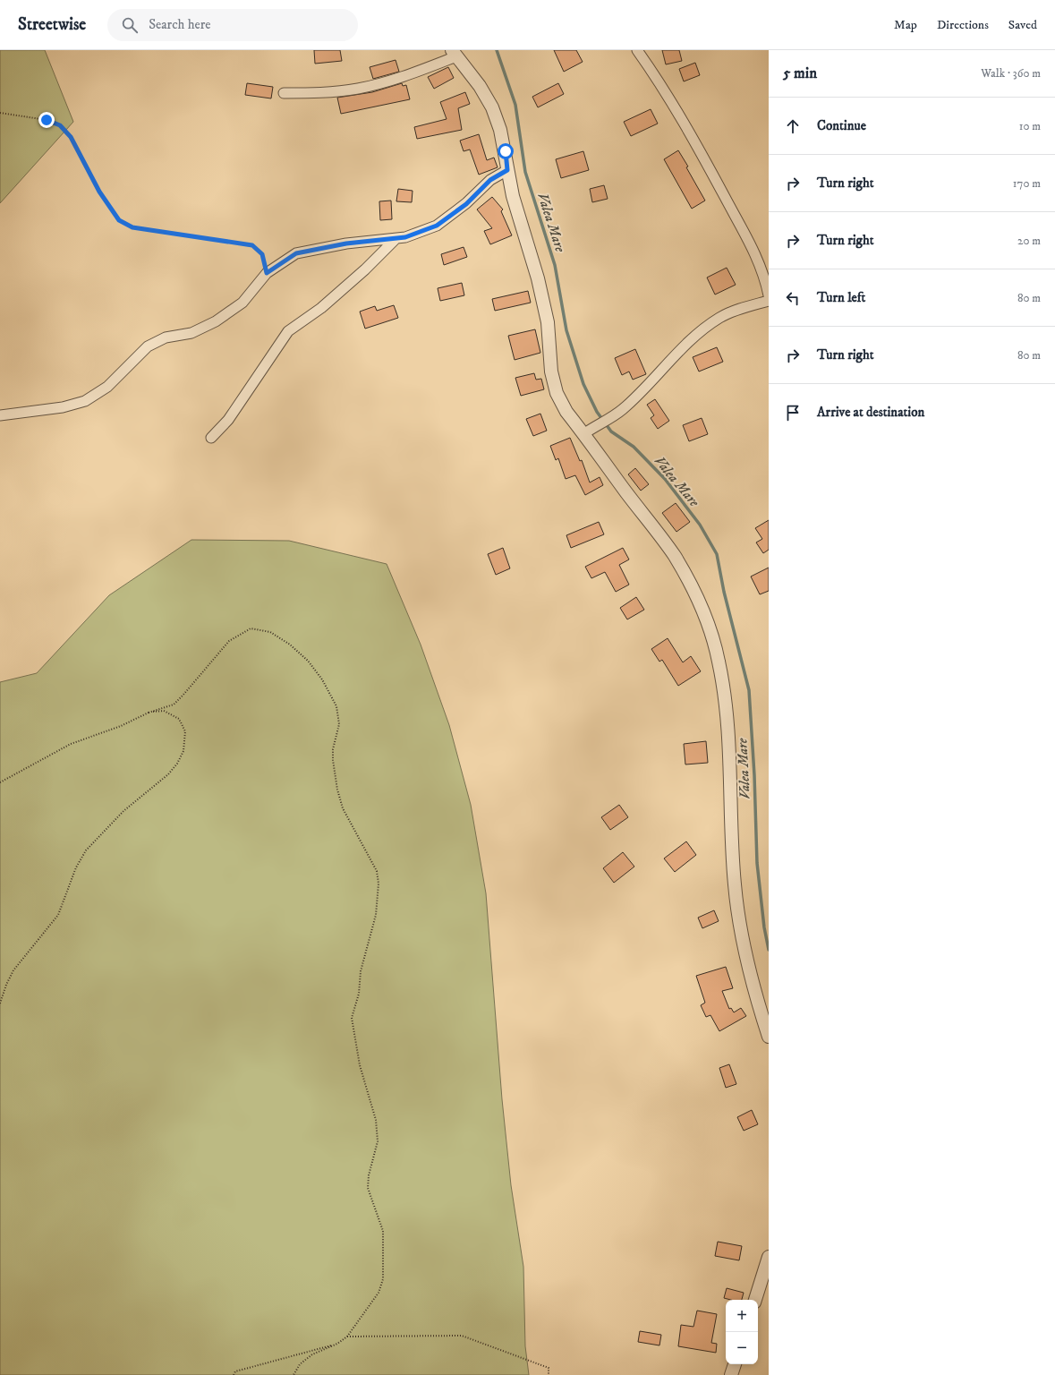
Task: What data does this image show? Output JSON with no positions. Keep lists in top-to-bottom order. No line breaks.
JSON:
{"water":["Valea Mare"],"page":{"header":"Streetwise","search":"Search here","nav":["Map","Directions","Saved"],"heading":["5 min","Walk · 360 m"],"list":[["Continue","10 m"],["Turn right","170 m"],["Turn right","20 m"],["Turn left","80 m"],["Turn right","80 m"],"Arrive at destination"],"map_buttons":["+","−"]}}
